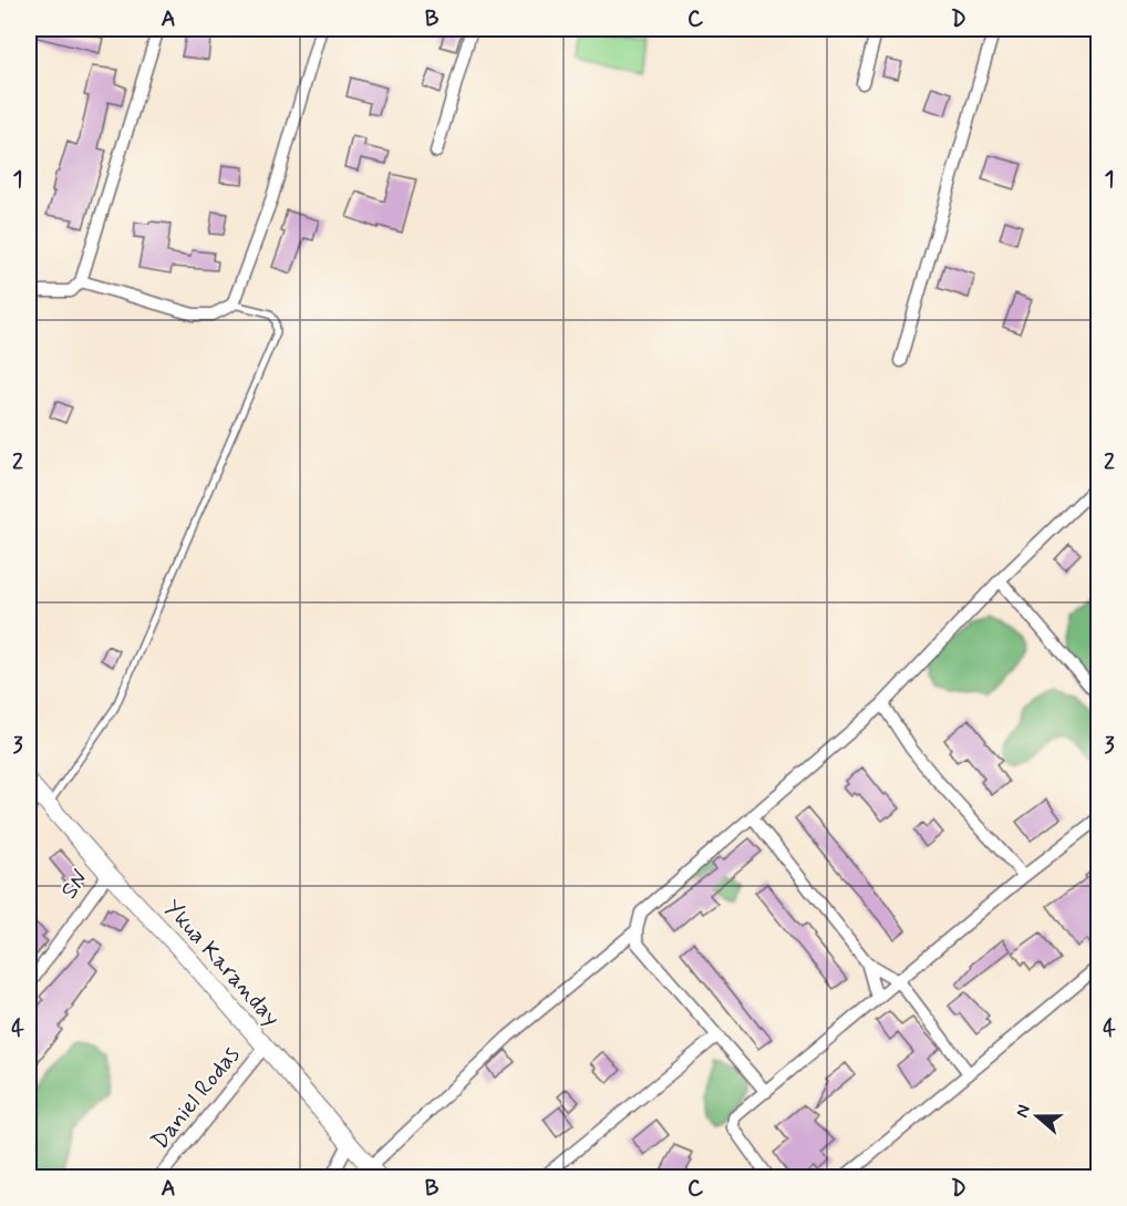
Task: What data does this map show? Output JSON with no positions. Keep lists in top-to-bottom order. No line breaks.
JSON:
{"streets":{"street":["SN","Ykua Karanday","Daniel Rodas"]},"crossings":[["SN","Ykua Karanday"],["Ykua Karanday","Daniel Rodas"]],"north":"left","grid":{"columns":["A","B","C","D"],"rows":["1","2","3","4"]}}
